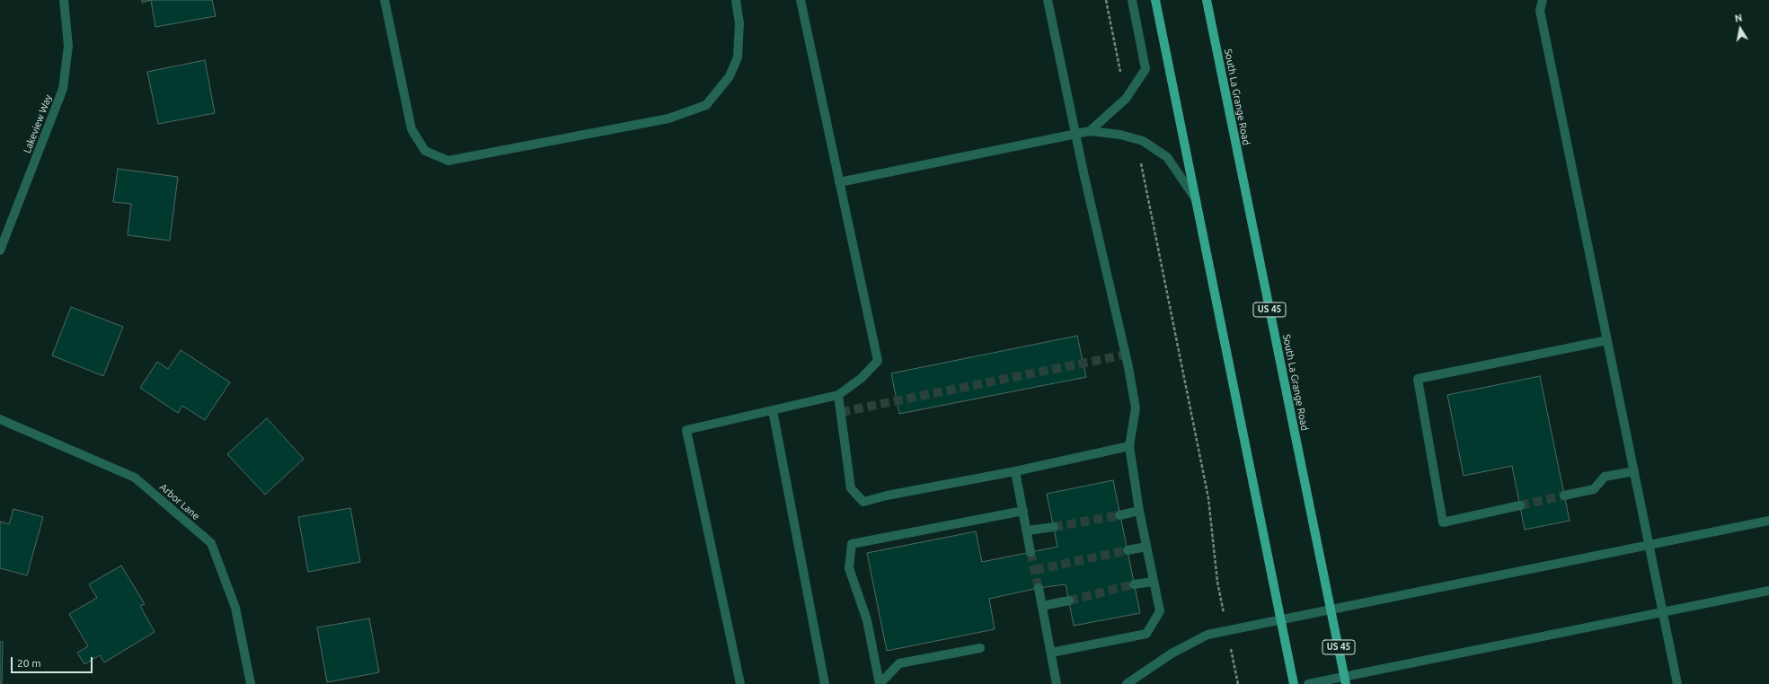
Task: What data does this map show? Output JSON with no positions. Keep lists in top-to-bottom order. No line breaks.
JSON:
{"streets":{"main road":["South La Grange Road","US 45"],"street":["Lakeview Way","Arbor Lane"]},"scale_bar":"20 m","north":"top"}
